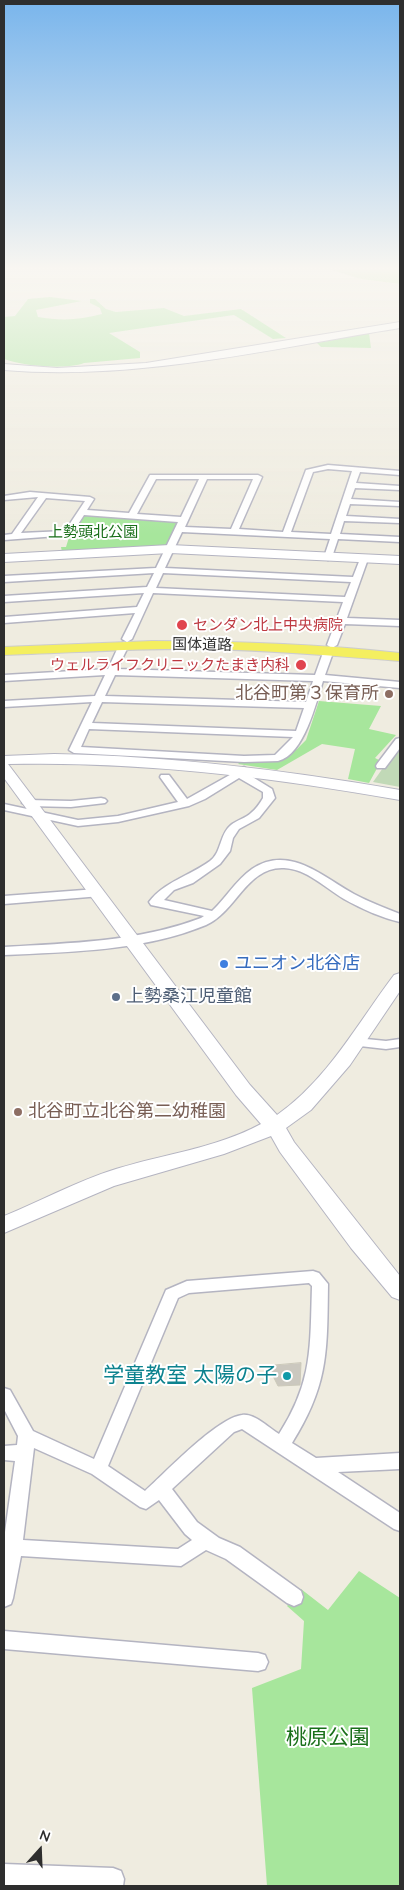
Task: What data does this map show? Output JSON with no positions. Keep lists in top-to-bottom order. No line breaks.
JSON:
{"streets":{"main road":["国体道路"]},"parks":["上勢頭北公園","桃原公園"],"places":["センダン北上中央病院","ウェルライフクリニックたまき内科","北谷町第３保育所","ユニオン北谷店","上勢桑江児童館","北谷町立北谷第二幼稚園","学童教室 太陽の子"],"north":"top"}
